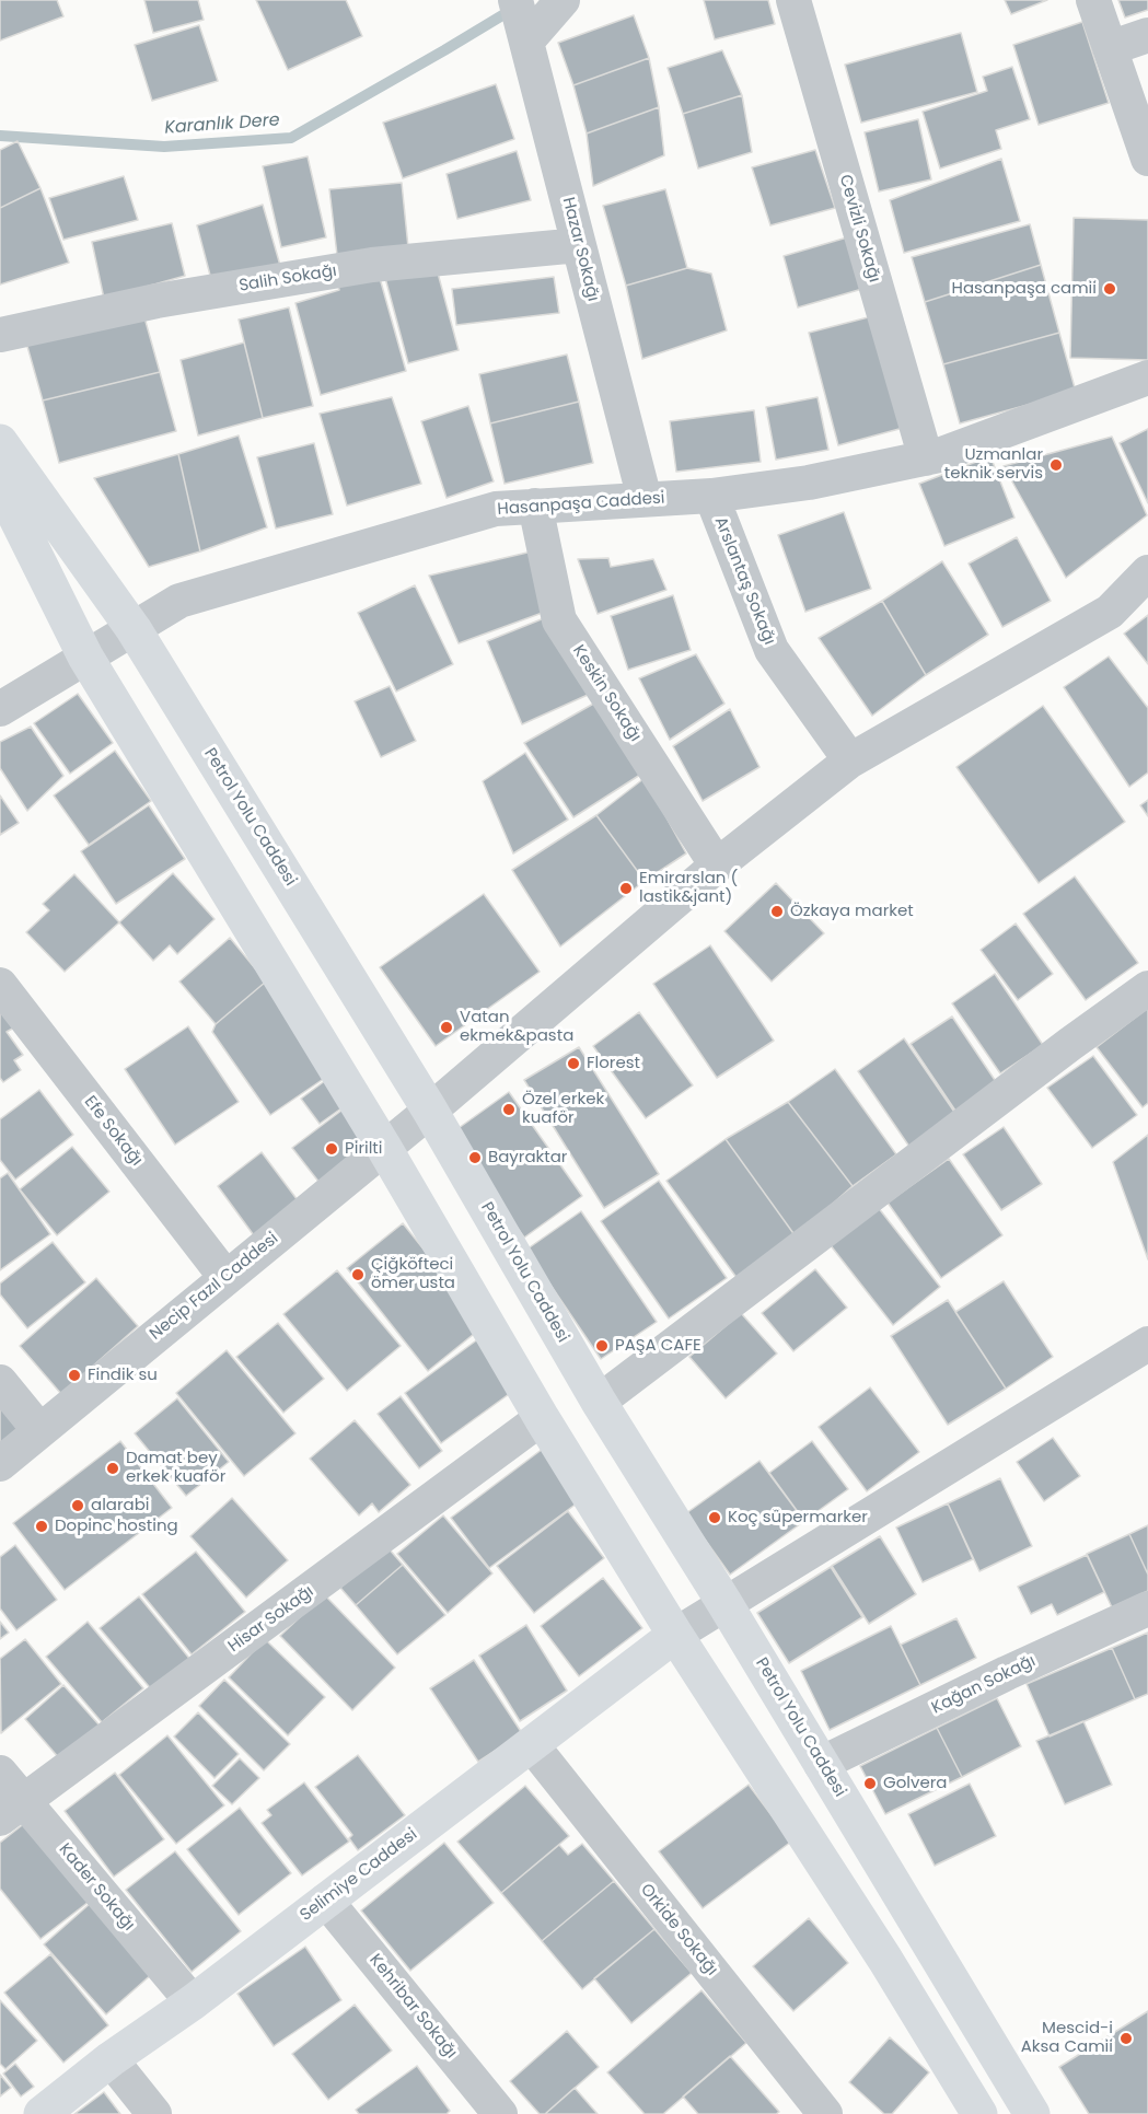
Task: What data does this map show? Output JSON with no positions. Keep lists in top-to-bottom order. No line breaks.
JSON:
{"streets":{"main road":["Petrol Yolu Caddesi","Selimiye Caddesi"],"street":["Cevizli Sokağı","Hazar Sokağı","Salih Sokağı","Hasanpaşa Caddesi","Arslantaş Sokağı","Keskin Sokağı","Efe Sokağı","Necip Fazıl Caddesi","Hisar Sokağı","Kağan Sokağı","Kader Sokağı","Orkide Sokağı","Kehribar Sokağı"]},"crossings":[["Cevizli Sokağı","Hasanpaşa Caddesi"],["Hazar Sokağı","Salih Sokağı"],["Hazar Sokağı","Hasanpaşa Caddesi"],["Hasanpaşa Caddesi","Arslantaş Sokağı"],["Hasanpaşa Caddesi","Keskin Sokağı"],["Hasanpaşa Caddesi","Petrol Yolu Caddesi"],["Arslantaş Sokağı","Necip Fazıl Caddesi"],["Keskin Sokağı","Necip Fazıl Caddesi"],["Petrol Yolu Caddesi","Necip Fazıl Caddesi"],["Petrol Yolu Caddesi","Kağan Sokağı"],["Efe Sokağı","Necip Fazıl Caddesi"],["Hisar Sokağı","Kader Sokağı"],["Selimiye Caddesi","Kader Sokağı"],["Selimiye Caddesi","Orkide Sokağı"],["Selimiye Caddesi","Kehribar Sokağı"]],"water":["Karanlık Dere"],"places":["Hasanpaşa camii","Uzmanlar teknik servis","Emirarslan ( lastik&jant)","Özkaya market","Vatan ekmek&pasta","Florest","Özel erkek kuaför","Pirilti","Bayraktar","Çiğköfteci ömer usta","PAŞA CAFE","Findik su","Damat bey erkek kuaför","alarabi","Koç süpermarker","Dopinc hosting","Golvera","Mescid-i Aksa Camii"]}
